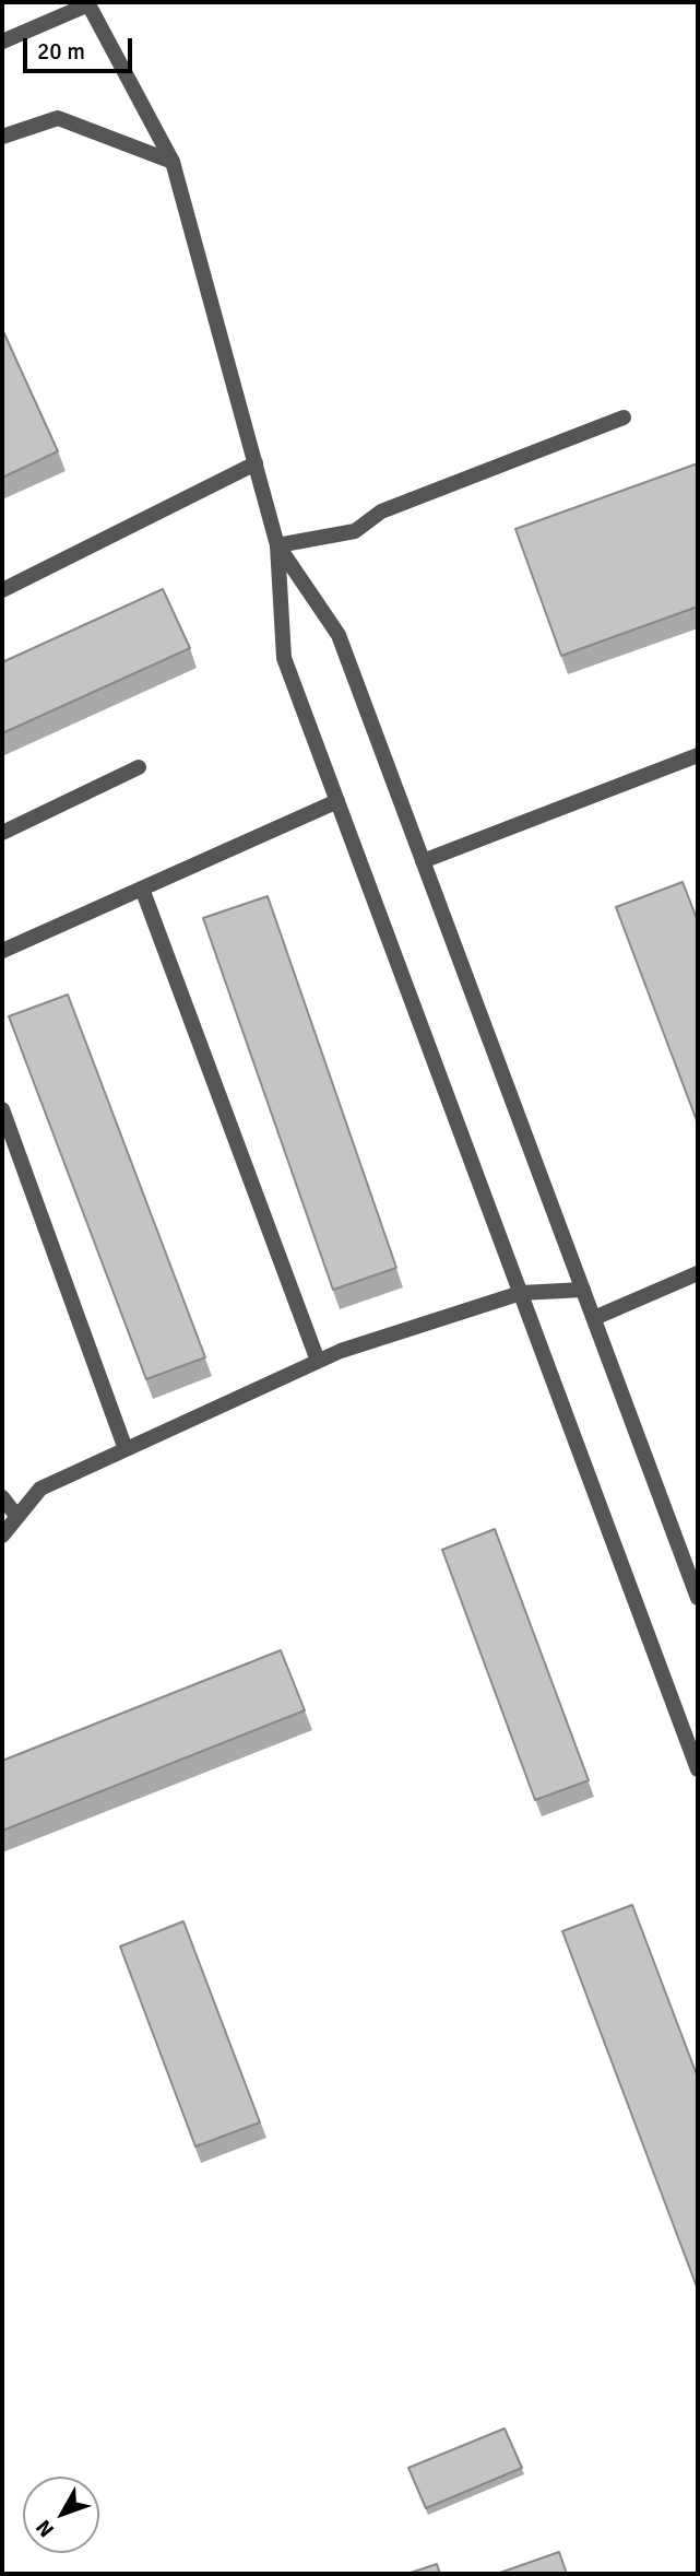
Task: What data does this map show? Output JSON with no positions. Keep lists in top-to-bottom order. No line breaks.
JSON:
{"scale_bar":"20 m","north":"bottom left"}
